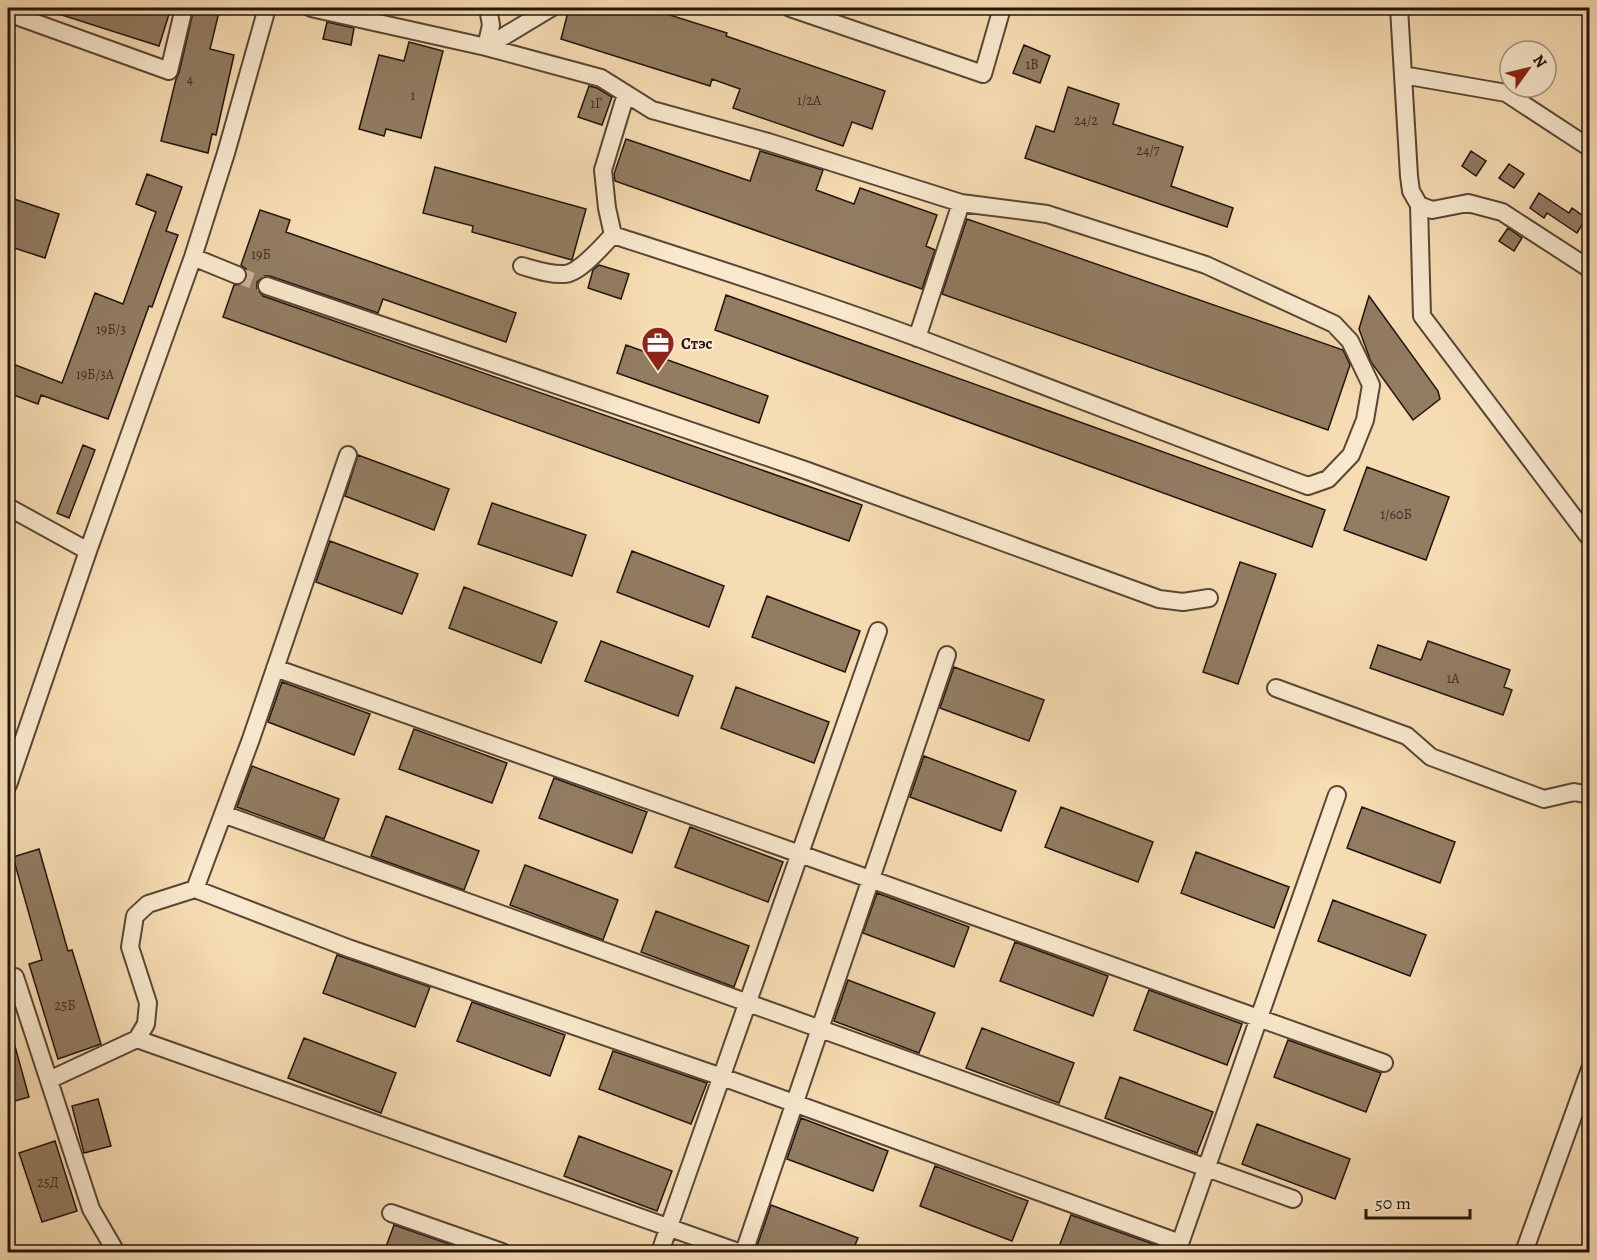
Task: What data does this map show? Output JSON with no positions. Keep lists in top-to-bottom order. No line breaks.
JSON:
{"places":{"office":["Стэс"]},"house_numbers":["1В","4","1","1/2А","1Г","24/2","24/7","19Б","19Б/3","19Б/3А","1/60Б","1А","25Б","25Д"],"scale_bar":"50 m","north":"top right"}
